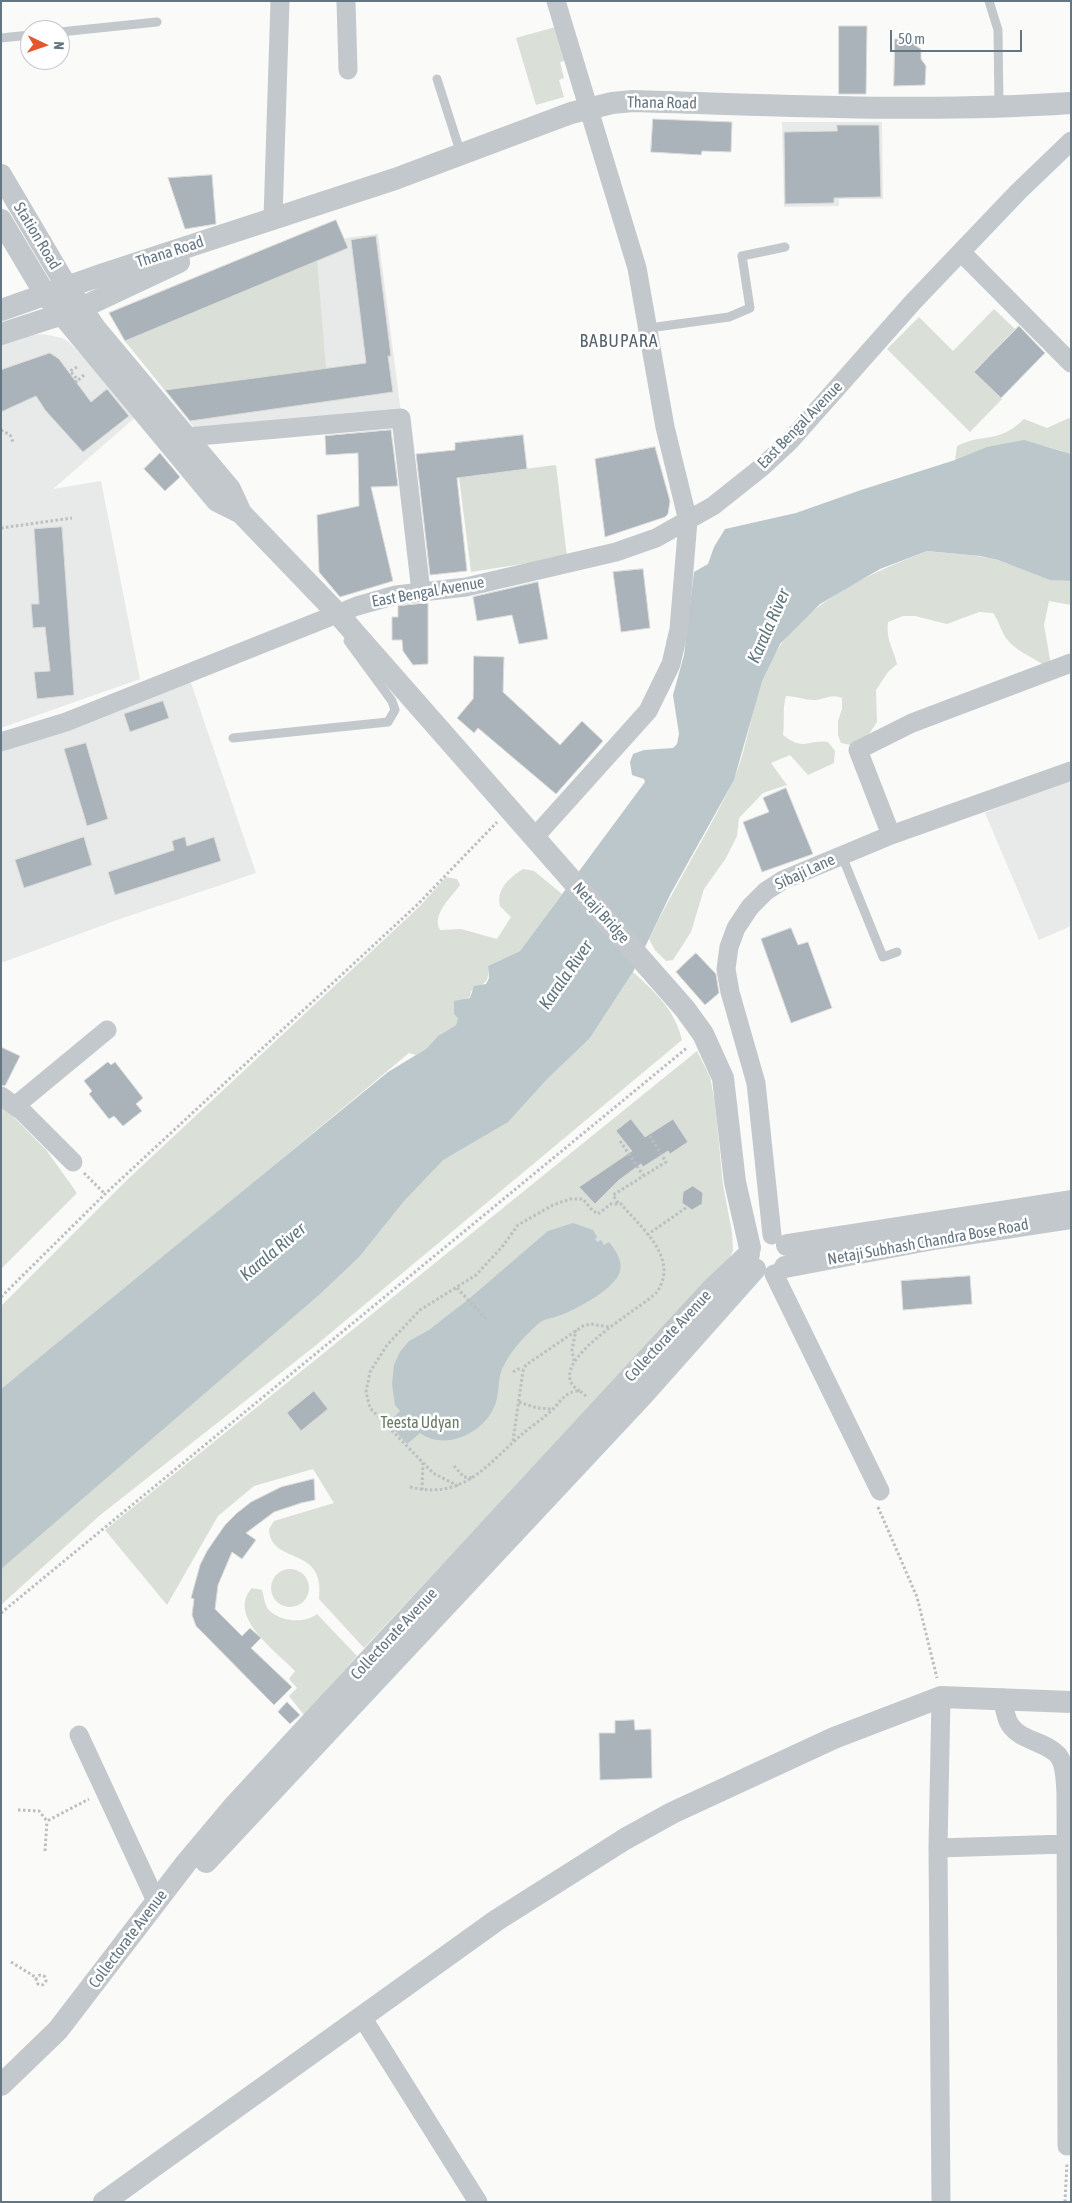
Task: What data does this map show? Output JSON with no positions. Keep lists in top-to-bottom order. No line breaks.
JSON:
{"streets":{"street":["Thana Road","Station Road","East Bengal Avenue","Sibaji Lane","Netaji Bridge","Netaji Subhash Chandra Bose Road","Collectorate Avenue"]},"crossings":[["Thana Road","Station Road"],["East Bengal Avenue","Netaji Bridge"],["Sibaji Lane","Netaji Subhash Chandra Bose Road"],["Sibaji Lane","Collectorate Avenue"],["Netaji Subhash Chandra Bose Road","Collectorate Avenue"]],"districts":["BABUPARA"],"water":["Karala River"],"parks":["Teesta Udyan"],"scale_bar":"50 m","north":"right"}
